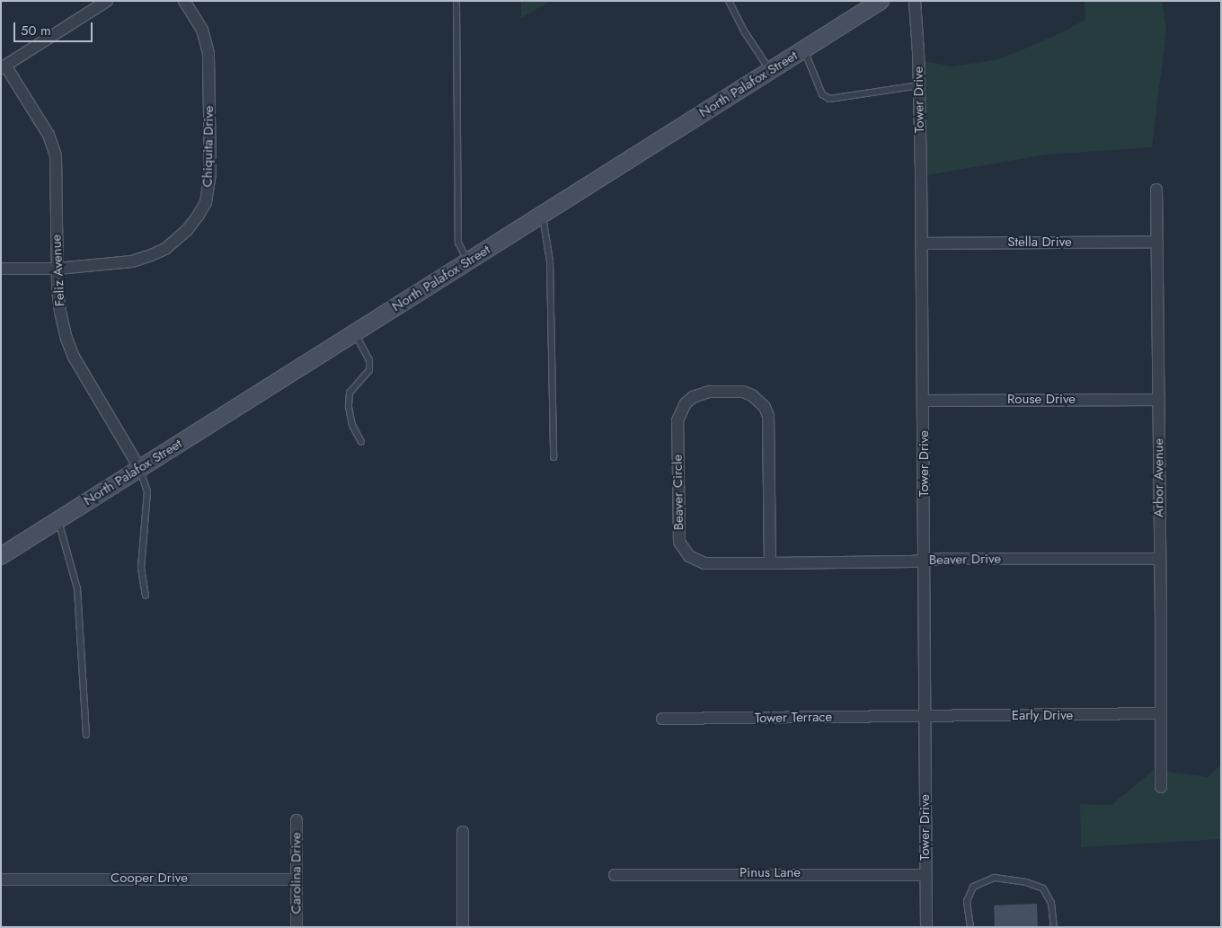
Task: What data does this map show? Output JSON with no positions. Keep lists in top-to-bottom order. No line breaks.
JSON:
{"streets":{"main road":["North Palafox Street"],"street":["Tower Drive","Chiquita Drive","Stella Drive","Feliz Avenue","Rouse Drive","Arbor Avenue","Beaver Circle","Beaver Drive","Early Drive","Tower Terrace","Carolina Drive","Pinus Lane","Cooper Drive"]},"crossings":[["North Palafox Street","Feliz Avenue"],["Tower Drive","Stella Drive"],["Tower Drive","Rouse Drive"],["Tower Drive","Beaver Drive"],["Tower Drive","Early Drive"],["Tower Drive","Tower Terrace"],["Tower Drive","Pinus Lane"],["Chiquita Drive","Feliz Avenue"],["Stella Drive","Arbor Avenue"],["Rouse Drive","Arbor Avenue"],["Arbor Avenue","Beaver Drive"],["Arbor Avenue","Early Drive"],["Beaver Circle","Beaver Drive"],["Early Drive","Tower Terrace"],["Carolina Drive","Cooper Drive"]],"scale_bar":"50 m"}
